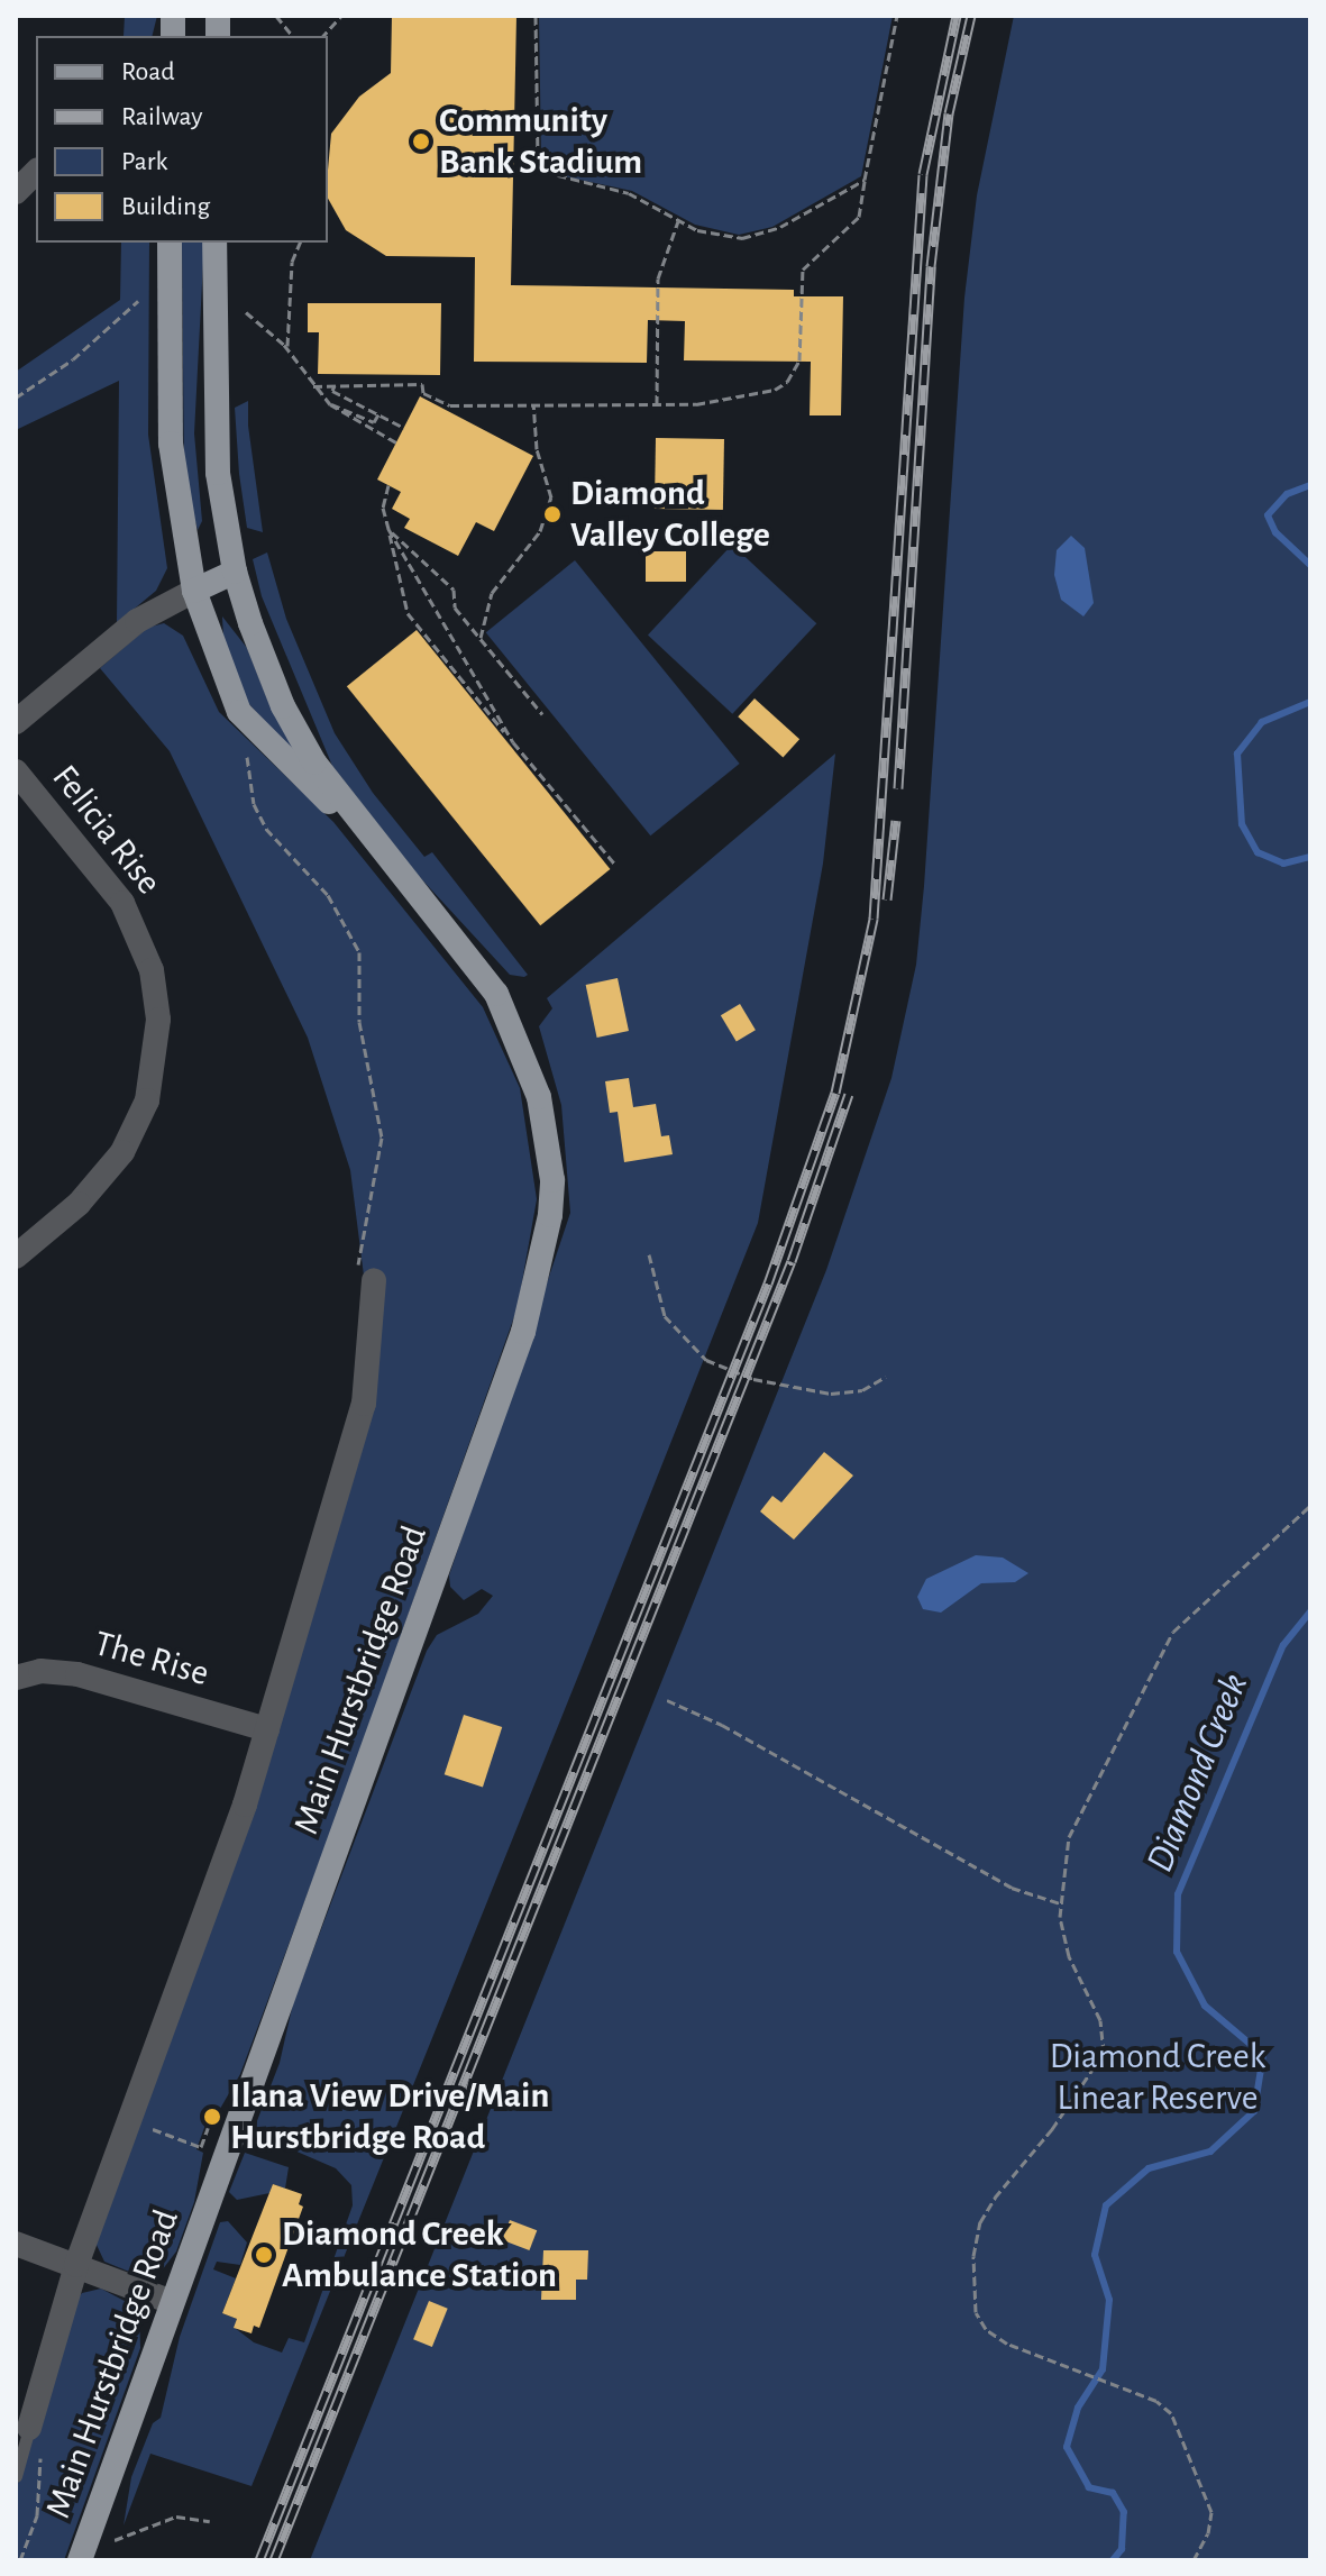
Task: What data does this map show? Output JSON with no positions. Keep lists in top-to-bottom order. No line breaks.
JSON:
{"streets":{"main road":["Main Hurstbridge Road"],"street":["Felicia Rise","The Rise"]},"crossings":[["The Rise","Main Hurstbridge Road"]],"water":["Diamond Creek"],"parks":["Diamond Creek Linear Reserve"],"places":["Community Bank Stadium","Diamond Valley College","Ilana View Drive/Main Hurstbridge Road","Diamond Creek Ambulance Station"],"legend":["Road","Railway","Park","Building"]}
